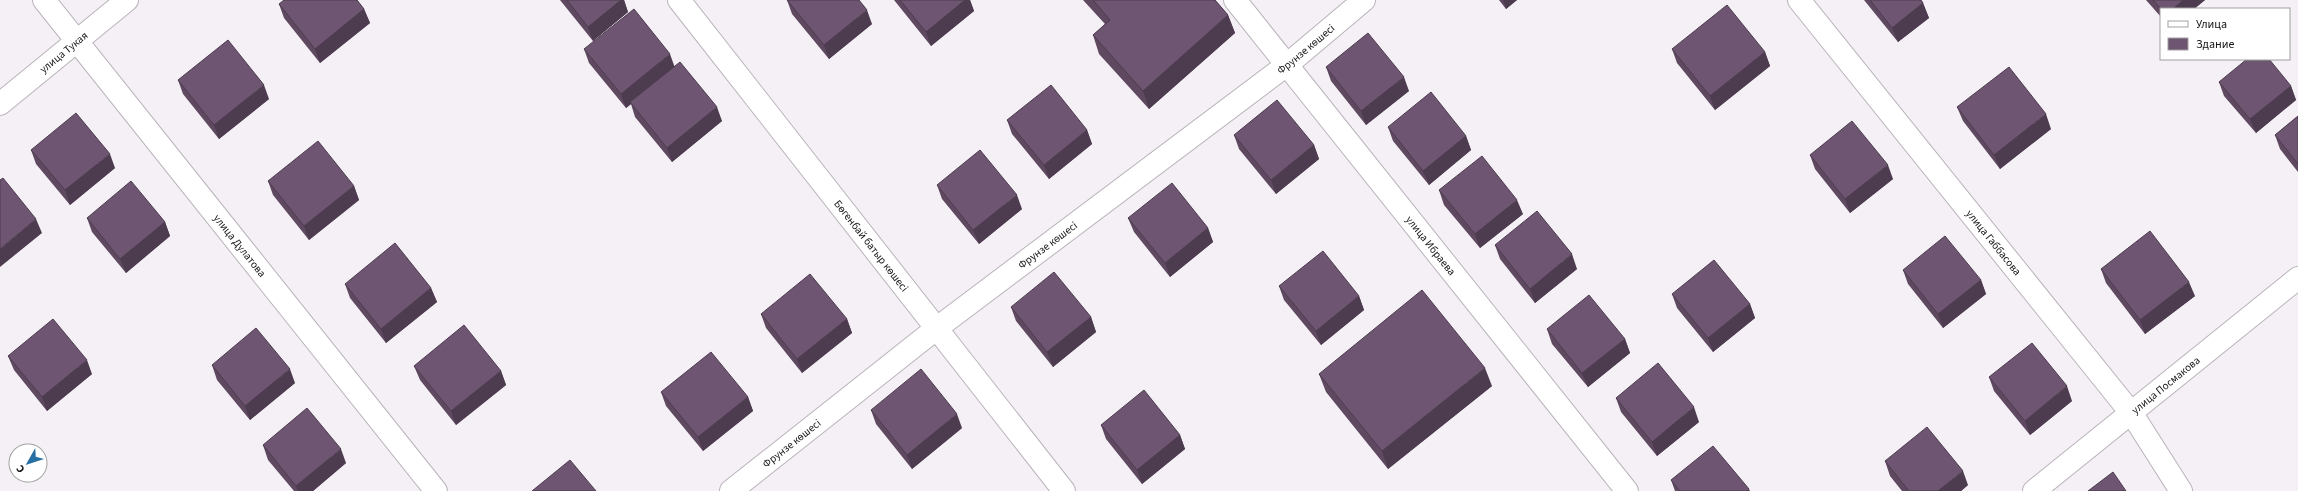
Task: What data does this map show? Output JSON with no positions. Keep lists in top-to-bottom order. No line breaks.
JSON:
{"streets":{"street":["Фрунзе көшесі","улица Тукая","улица Габбасова","Бөгенбай батыр көшесі","улица Ибраева","улица Дулатова","улица Посмакова"]},"crossings":[["Фрунзе көшесі","Бөгенбай батыр көшесі"],["Фрунзе көшесі","улица Ибраева"],["улица Тукая","улица Дулатова"],["улица Габбасова","улица Посмакова"]],"legend":["Улица","Здание"],"north":"bottom left"}
